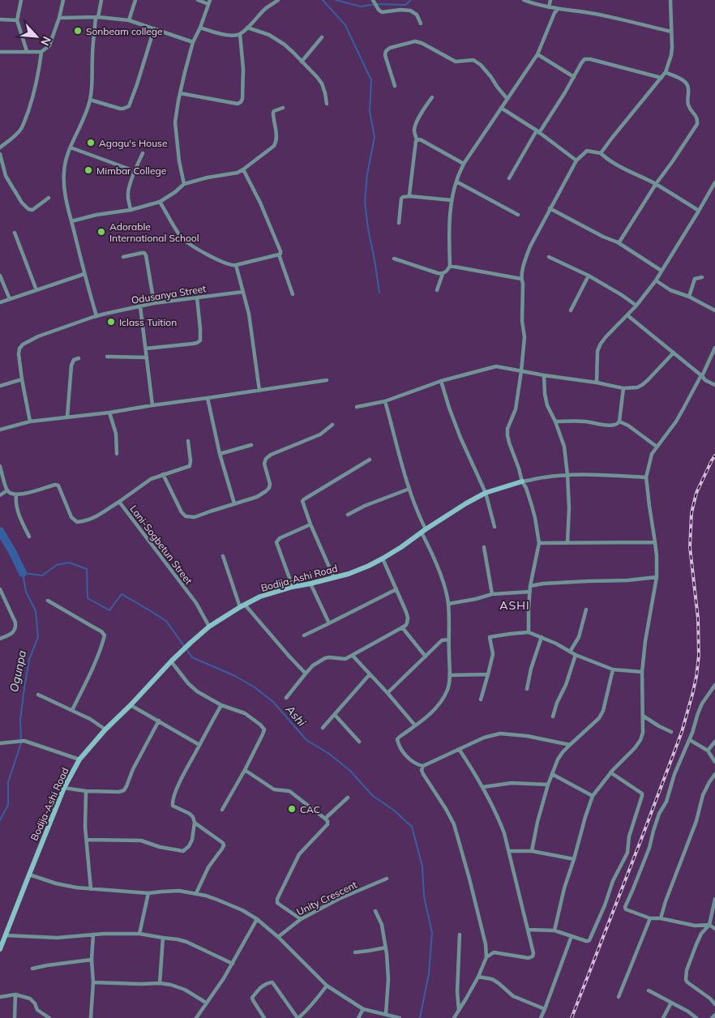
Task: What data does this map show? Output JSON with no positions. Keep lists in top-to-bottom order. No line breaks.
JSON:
{"streets":{"street":["Odusanya Street","Lani-Sogbetun Street","Bodija-Ashi Road","Unity Crescent"]},"crossings":[["Lani-Sogbetun Street","Bodija-Ashi Road"]],"districts":["ASHI"],"water":["Ogunpa","Ashi"],"places":["Sonbeam college","Agagu's House","Mimbar College","Adorable International School","Iclass Tuition","CAC"],"north":"bottom right"}
